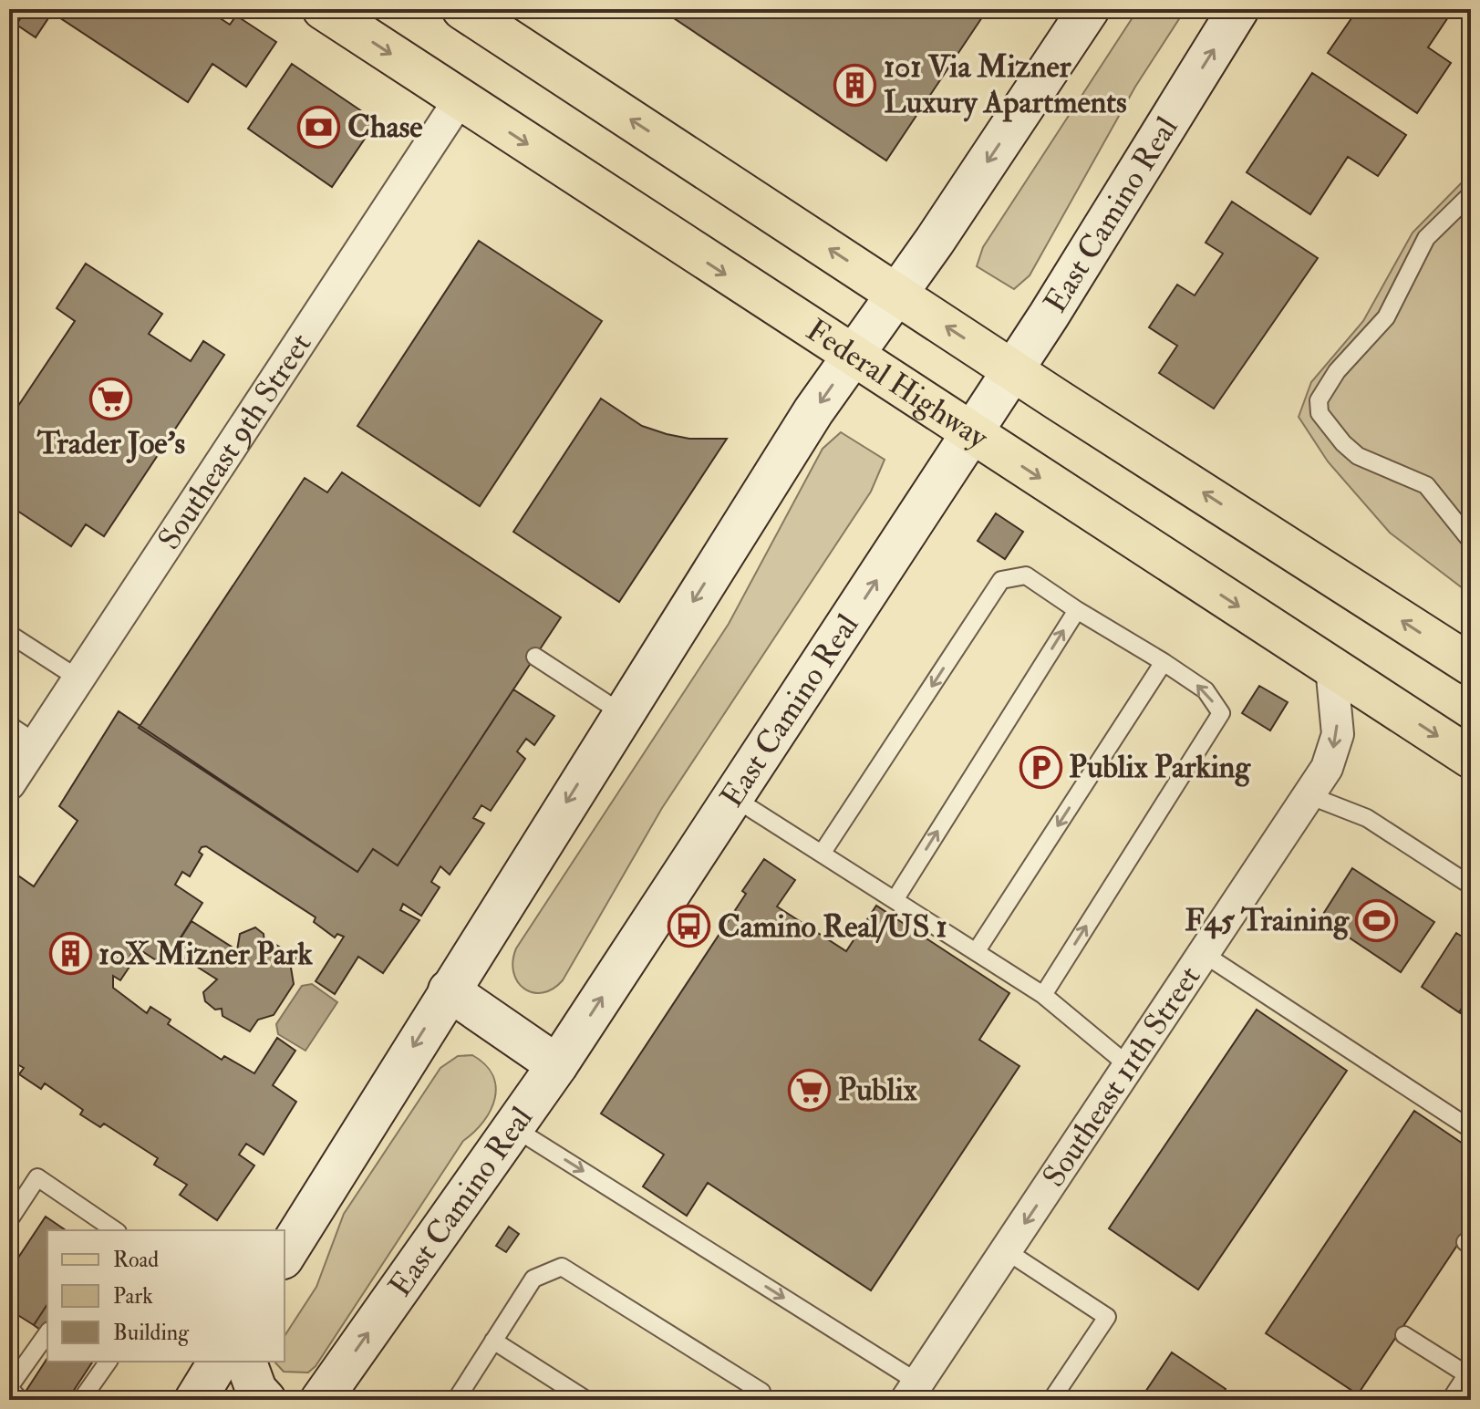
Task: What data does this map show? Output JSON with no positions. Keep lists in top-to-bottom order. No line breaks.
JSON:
{"streets":{"main road":["Federal Highway"],"street":["East Camino Real","Southeast 9th Street","Southeast 11th Street"]},"crossings":[["East Camino Real","Federal Highway"],["Federal Highway","Southeast 9th Street"],["Federal Highway","Southeast 11th Street"]],"one_way":["Southeast 11th Street"],"places":{"building":["101 Via Mizner Luxury Apartments","10X Mizner Park"],"bank":["Chase"],"supermarket":["Trader Joe's","Publix"],"parking":["Publix Parking"],"sports":["F45 Training"],"bus stop":["Camino Real/US 1"]},"legend":["Road","Park","Building"]}
